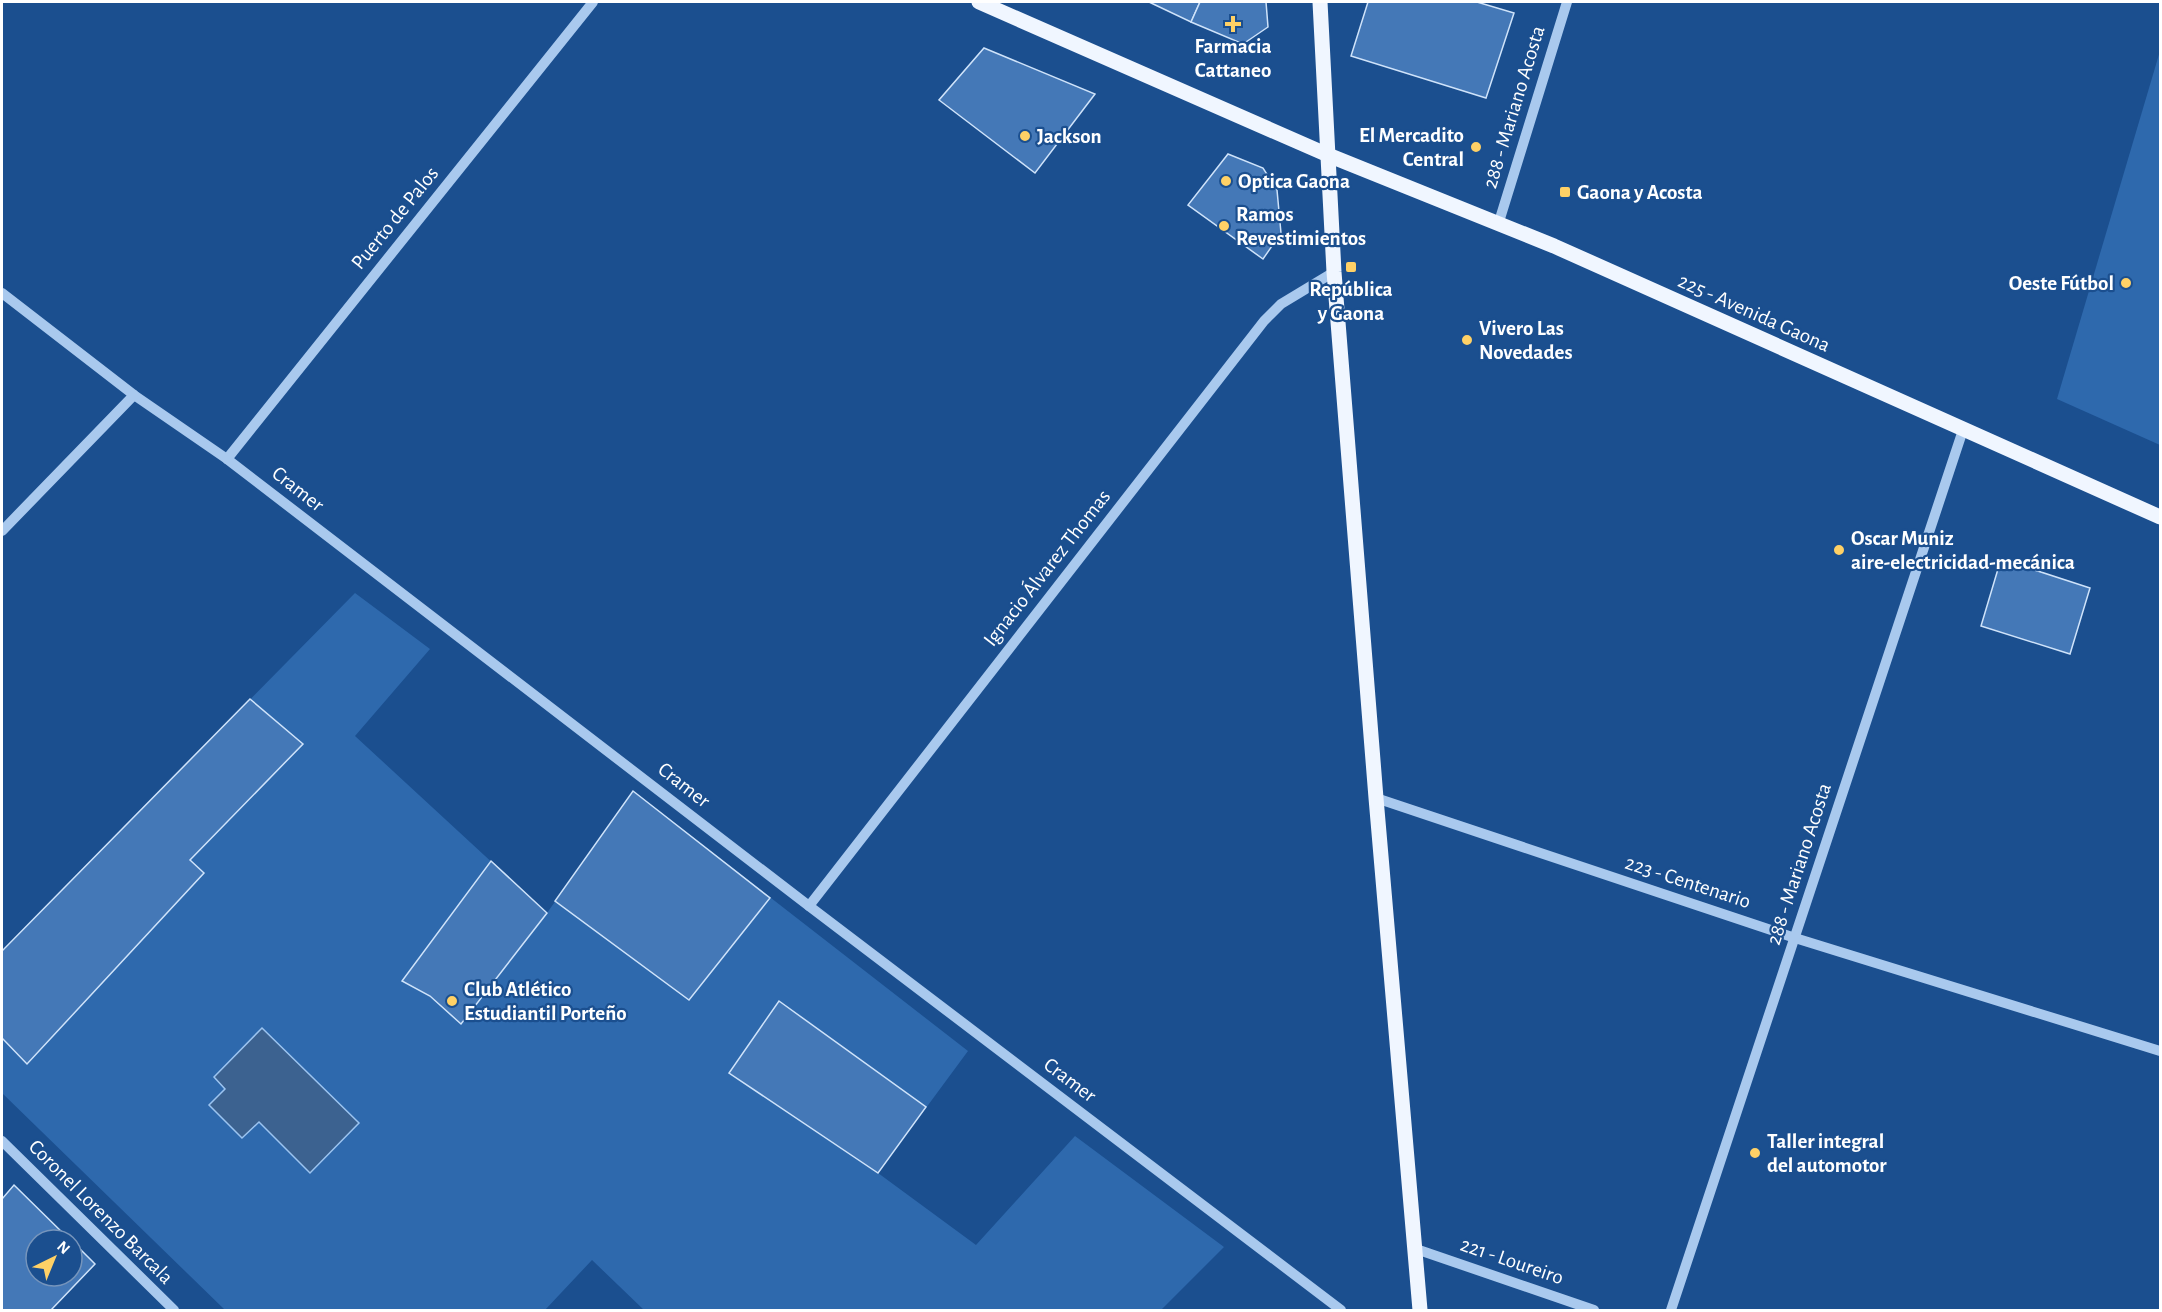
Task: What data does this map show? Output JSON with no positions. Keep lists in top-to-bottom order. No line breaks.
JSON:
{"streets":{"main road":["225 - Avenida Gaona"],"street":["288 - Mariano Acosta","Puerto de Palos","Cramer","Ignacio Álvarez Thomas","223 - Centenario","Coronel Lorenzo Barcala","221 - Loureiro"]},"crossings":[["288 - Mariano Acosta","225 - Avenida Gaona"],["288 - Mariano Acosta","223 - Centenario"],["Puerto de Palos","Cramer"],["Cramer","Ignacio Álvarez Thomas"]],"places":{"health":["Farmacia Cattaneo"],"other":["Jackson","El Mercadito Central","Optica Gaona","Ramos Revestimientos","Oeste Fútbol","Vivero Las Novedades","Oscar Muniz aire-electricidad-mecánica","Club Atlético Estudiantil Porteño","Taller integral del automotor"],"transit":["Gaona y Acosta","República y Gaona"]},"north":"top right"}
